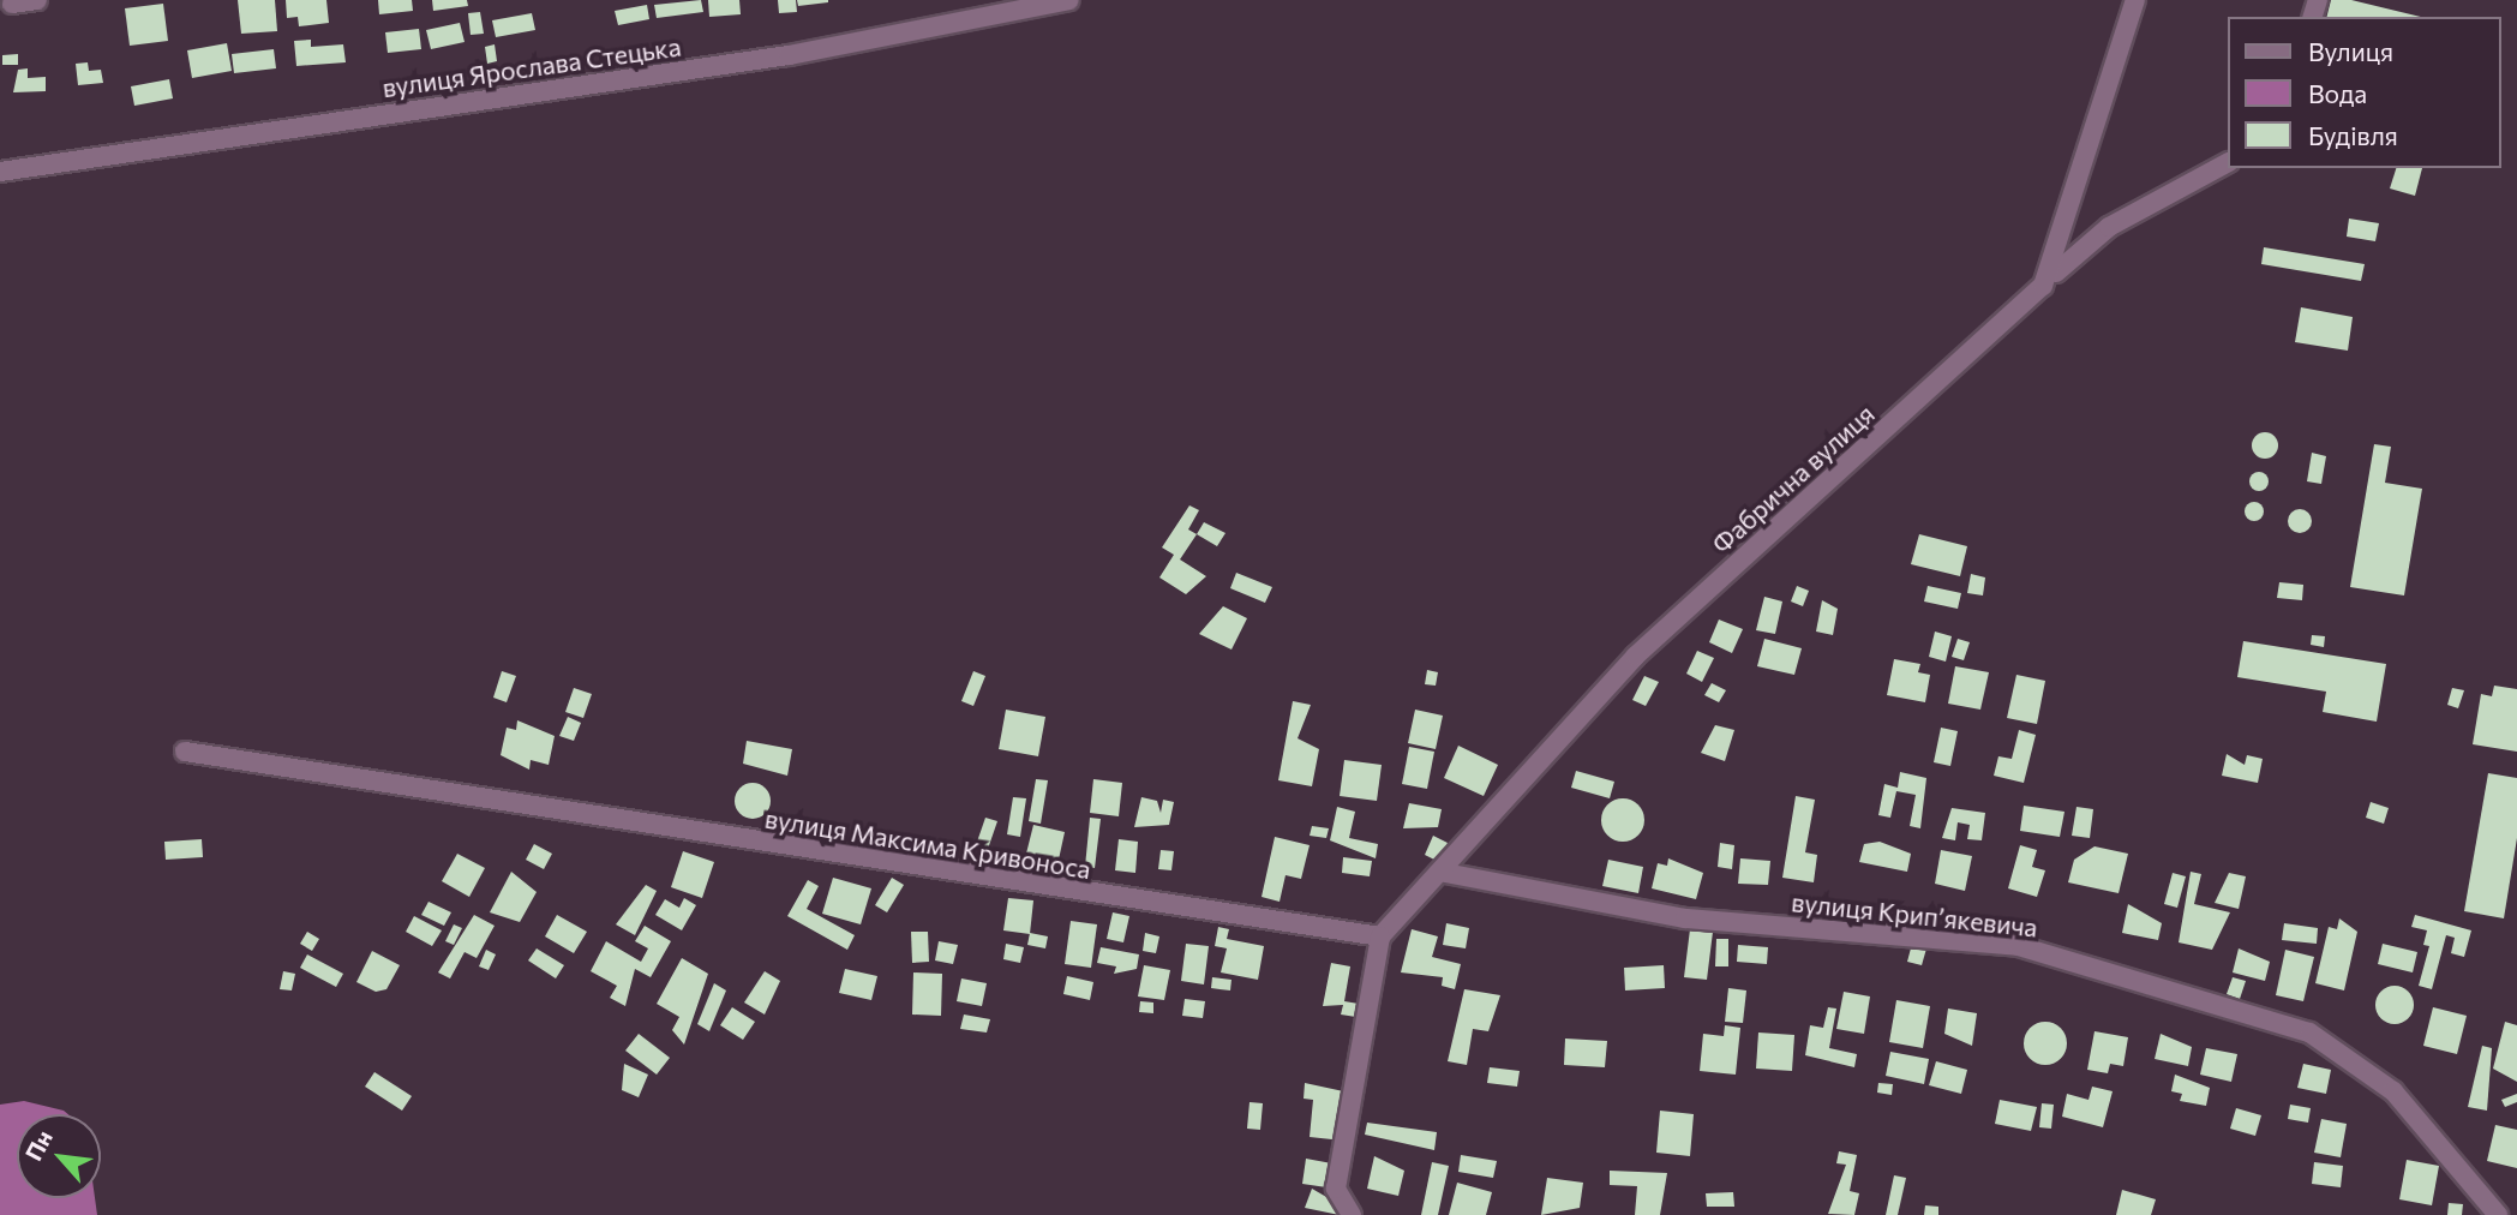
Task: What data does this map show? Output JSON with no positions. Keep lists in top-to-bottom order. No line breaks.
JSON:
{"streets":{"street":["вулиця Ярослава Стецька","Фабрична вулиця","вулиця Максима Кривоноса","вулиця Крипʼякевича"]},"crossings":[["Фабрична вулиця","вулиця Максима Кривоноса"],["Фабрична вулиця","вулиця Крипʼякевича"]],"legend":["Вулиця","Вода","Будівля"],"north":"top left"}
